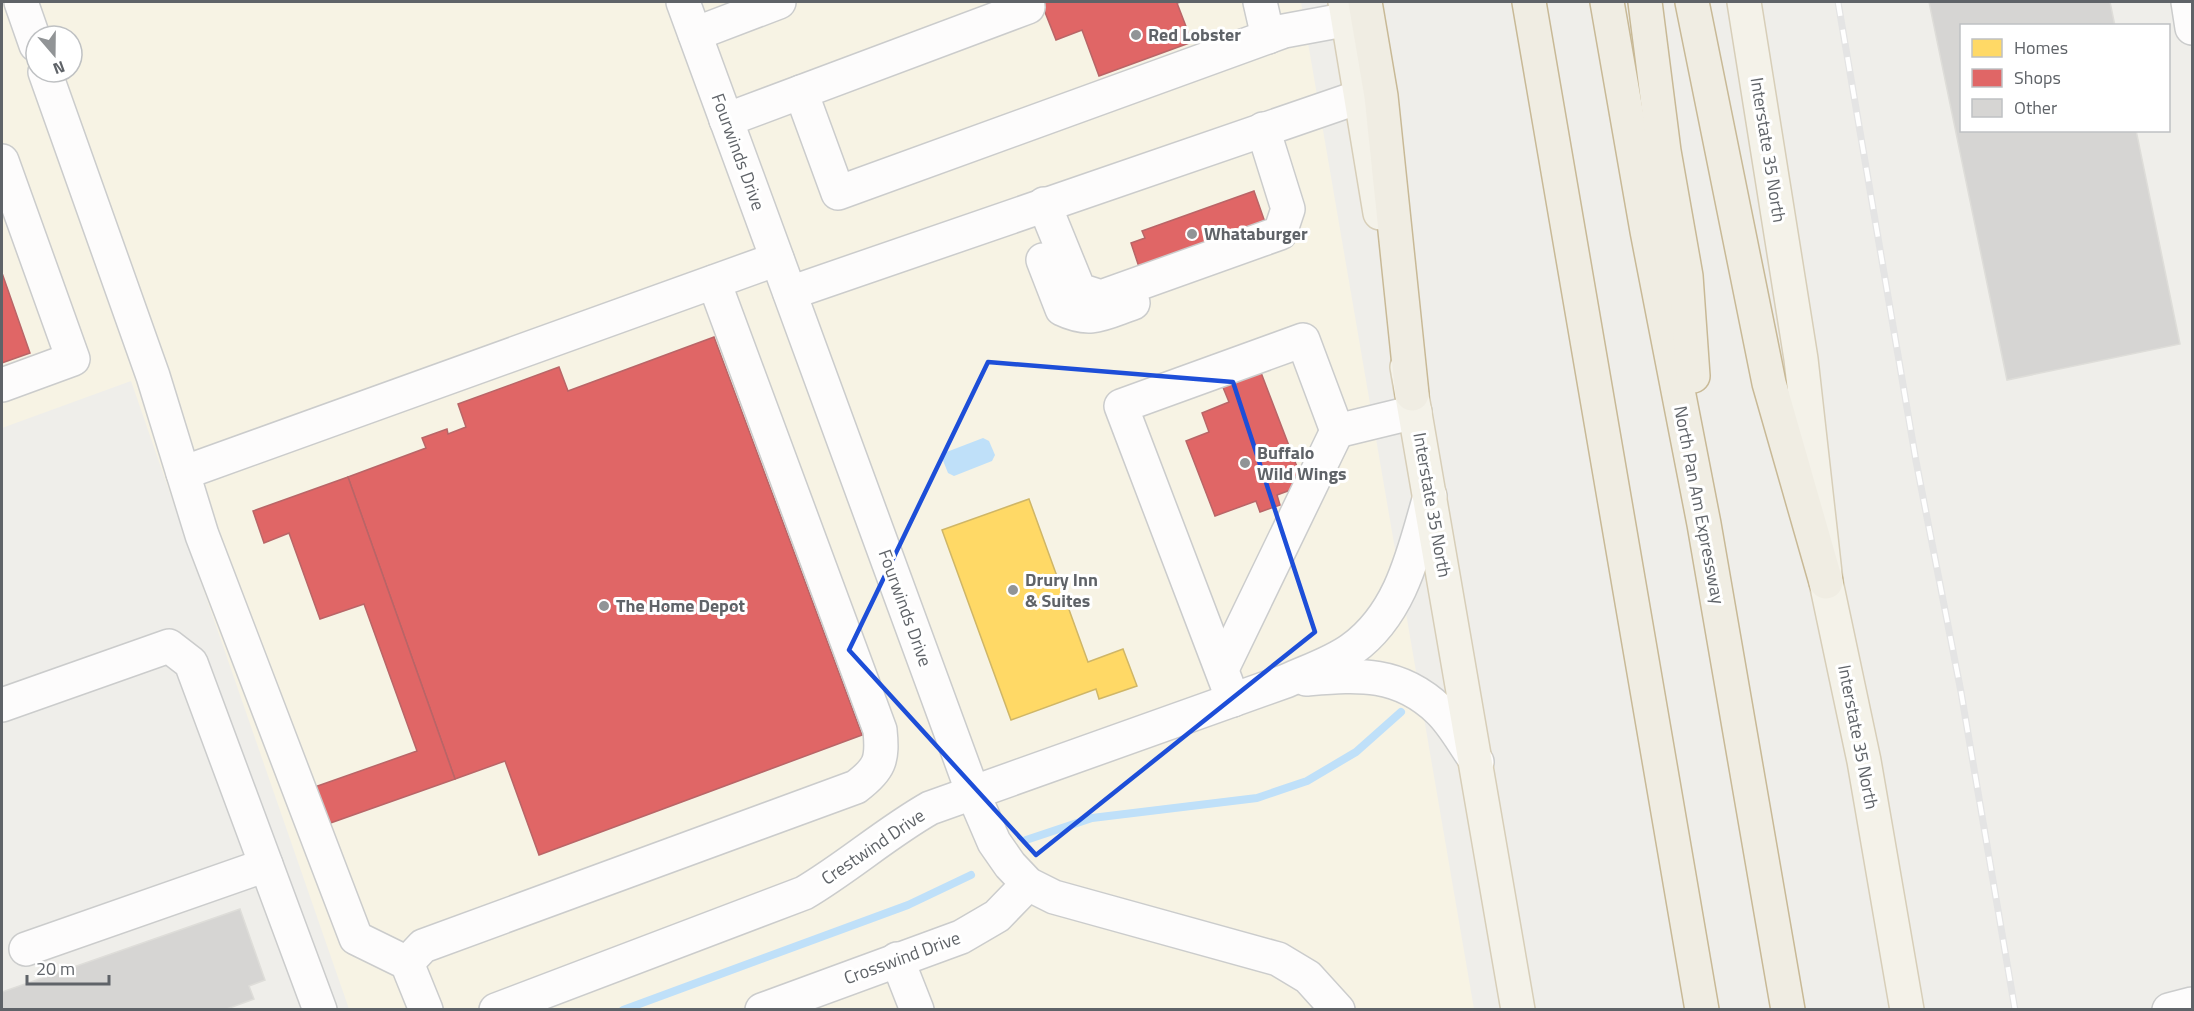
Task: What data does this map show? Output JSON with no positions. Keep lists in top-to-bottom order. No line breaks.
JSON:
{"streets":{"highway":["North Pan Am Expressway"],"main road":["Interstate 35 North"],"street":["Fourwinds Drive","Crestwind Drive","Crosswind Drive"]},"crossings":[["Interstate 35 North","Crestwind Drive"],["Fourwinds Drive","Crestwind Drive"],["Fourwinds Drive","Crosswind Drive"]],"places":["Red Lobster","Whataburger","Buffalo Wild Wings","Drury Inn & Suites","The Home Depot"],"legend":["Homes","Shops","Other"],"scale_bar":"20 m","north":"bottom"}
